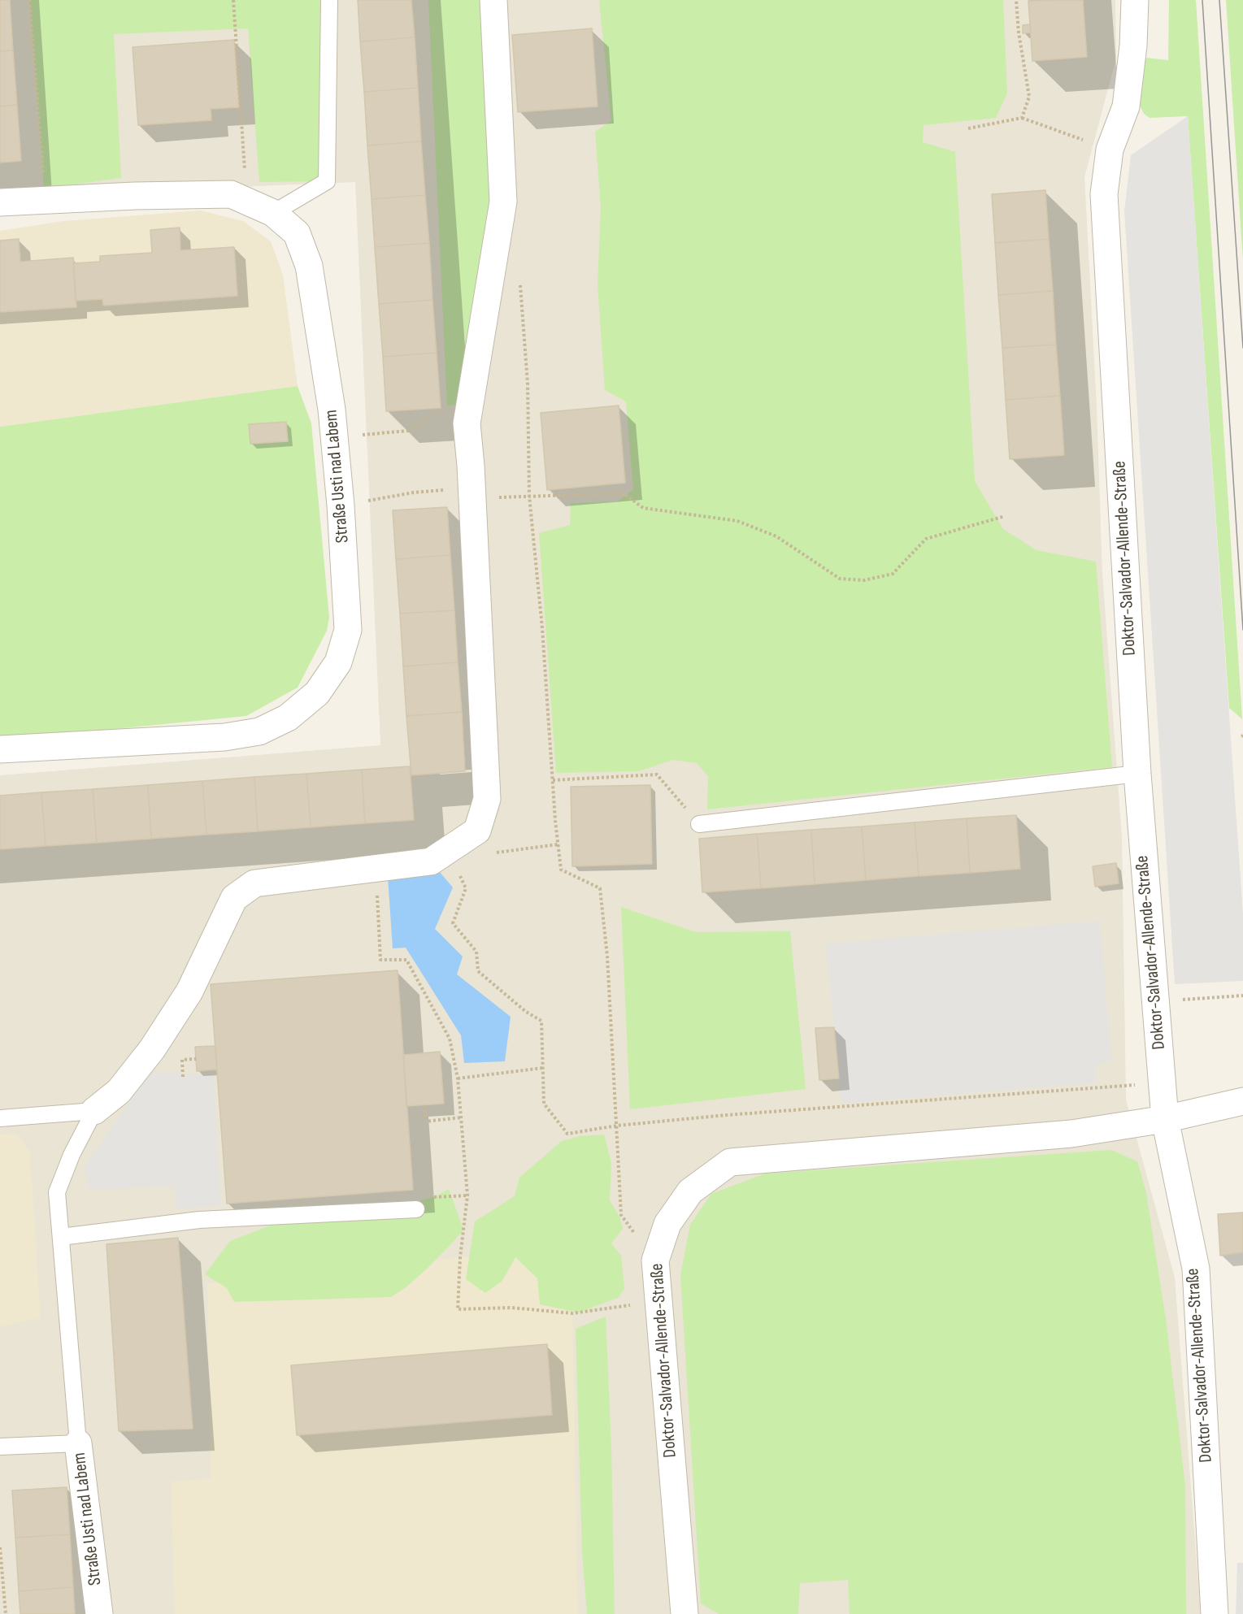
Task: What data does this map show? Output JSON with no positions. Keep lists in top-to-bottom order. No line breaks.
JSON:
{"streets":{"street":["Straße Usti nad Labem","Doktor-Salvador-Allende-Straße"]}}
